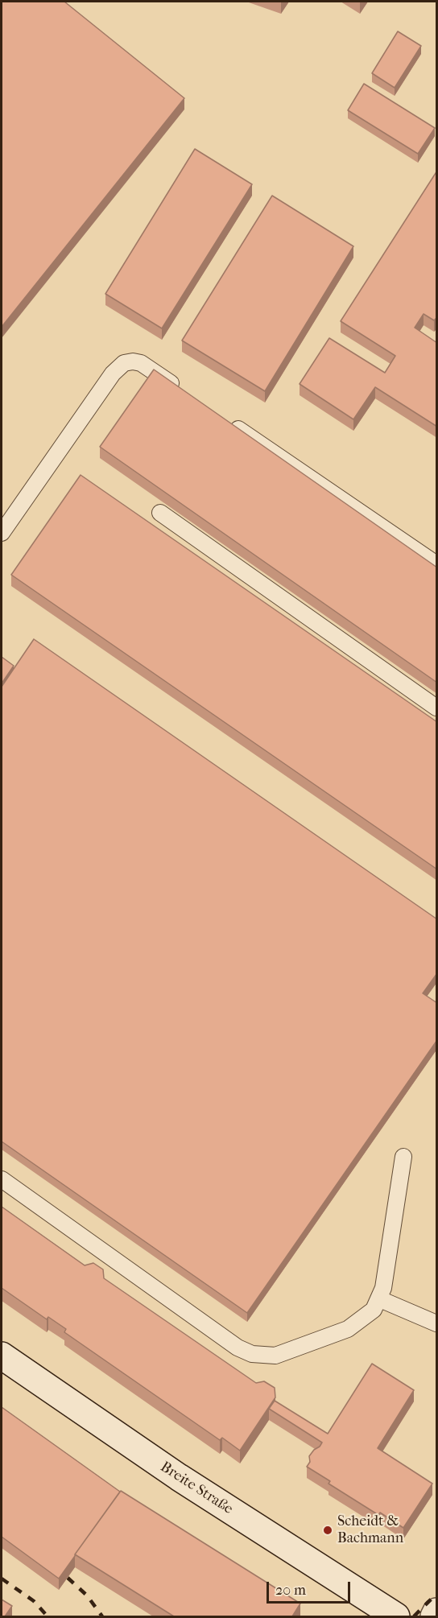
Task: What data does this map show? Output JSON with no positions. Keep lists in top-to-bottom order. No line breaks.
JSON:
{"streets":{"main road":["Breite Straße"]},"places":["Scheidt & Bachmann"],"scale_bar":"20 m"}
